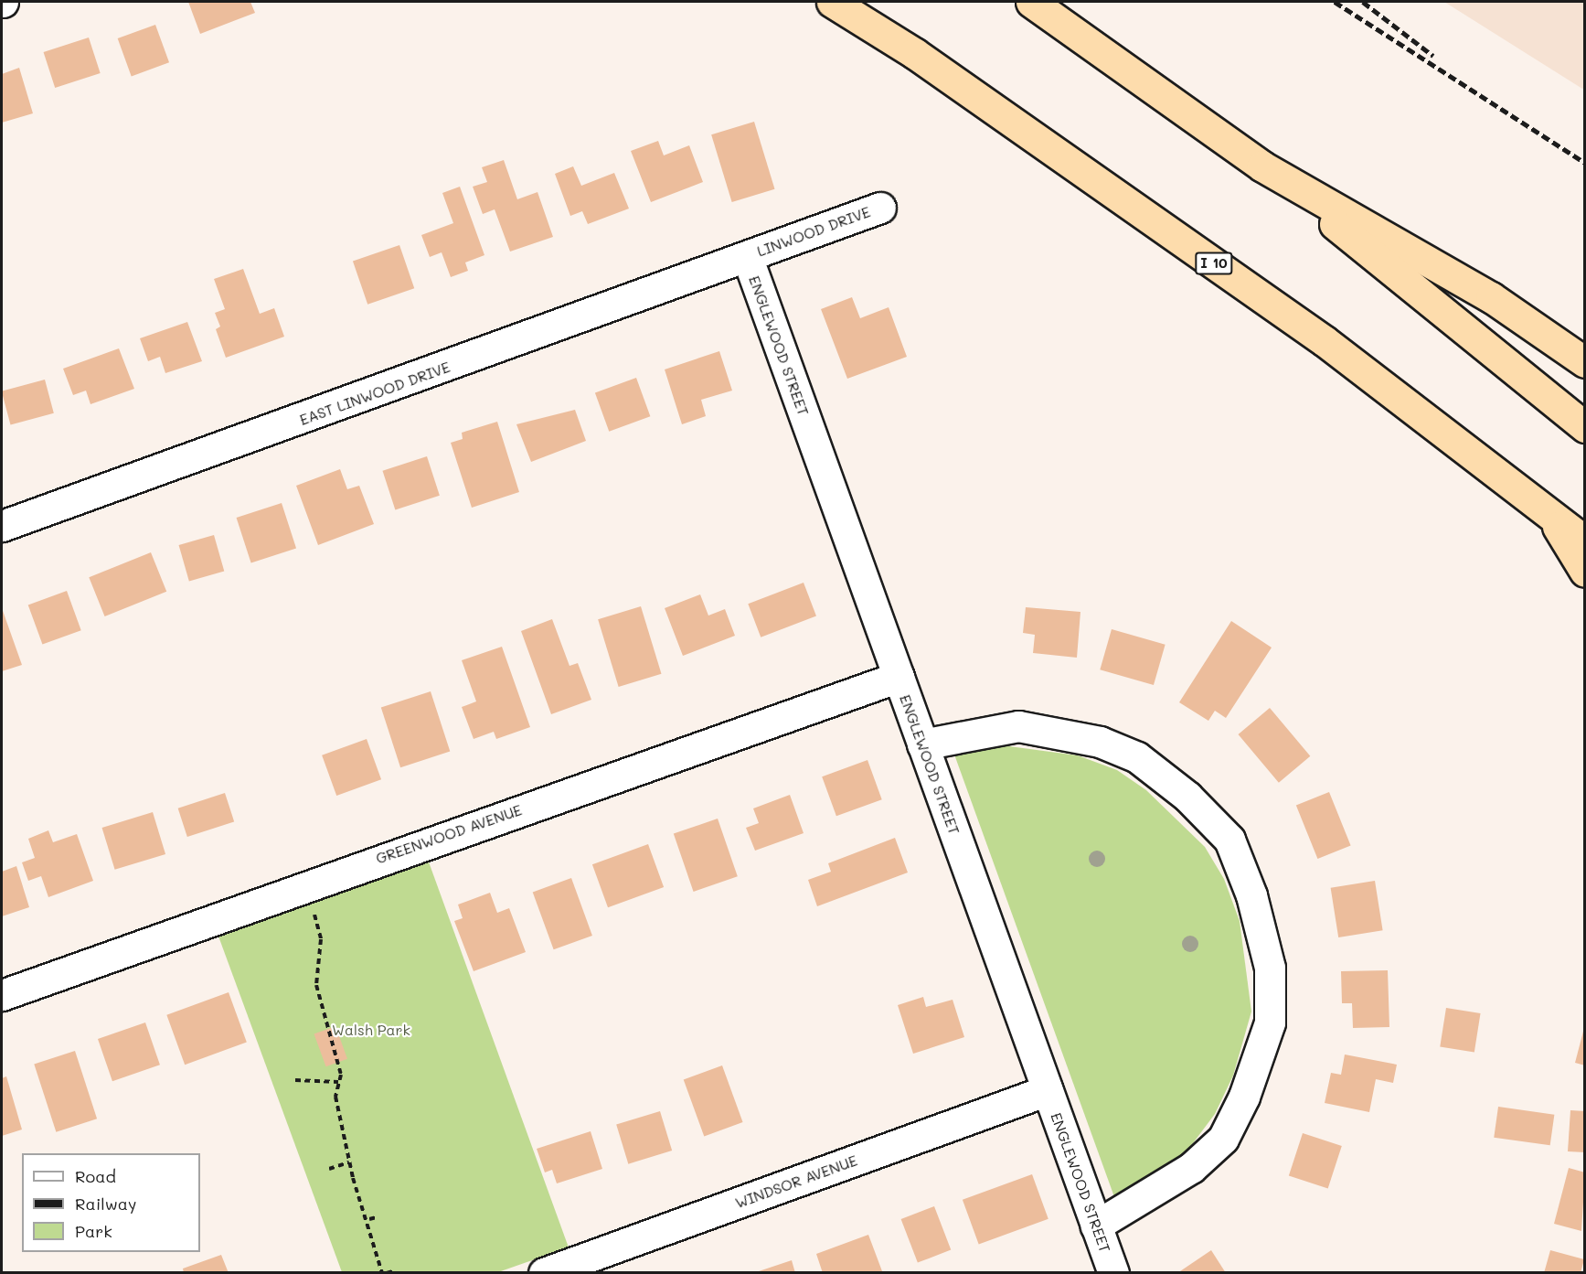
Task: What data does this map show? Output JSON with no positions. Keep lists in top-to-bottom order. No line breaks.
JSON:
{"streets":{"highway":["I 10"],"street":["LINWOOD DRIVE","ENGLEWOOD STREET","EAST LINWOOD DRIVE","GREENWOOD AVENUE","WINDSOR AVENUE"]},"crossings":[["LINWOOD DRIVE","ENGLEWOOD STREET"],["LINWOOD DRIVE","EAST LINWOOD DRIVE"],["ENGLEWOOD STREET","EAST LINWOOD DRIVE"],["ENGLEWOOD STREET","GREENWOOD AVENUE"],["ENGLEWOOD STREET","WINDSOR AVENUE"]],"parks":["Walsh Park"],"legend":["Road","Railway","Park"]}
